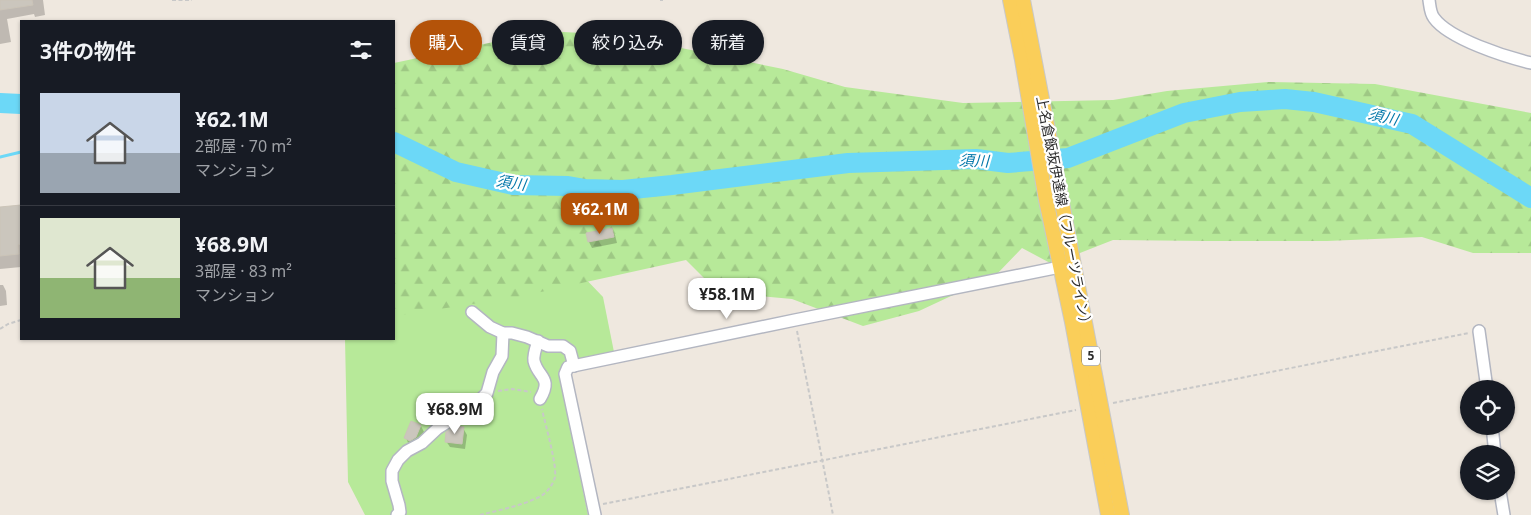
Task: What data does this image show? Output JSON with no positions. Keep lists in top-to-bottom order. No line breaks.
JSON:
{"streets":{"main road":["上名倉飯坂伊達線（フルーツライン）","5"]},"water":["須川"],"page":{"chip":["購入","賃貸","絞り込み","新着"],"heading":"3件の物件","list":[{"name":"¥62.1M","note":"2部屋 · 70 m² · マンション"},{"name":"¥68.9M","note":"3部屋 · 83 m² · マンション"}],"price":["¥62.1M","¥58.1M","¥68.9M"]}}
